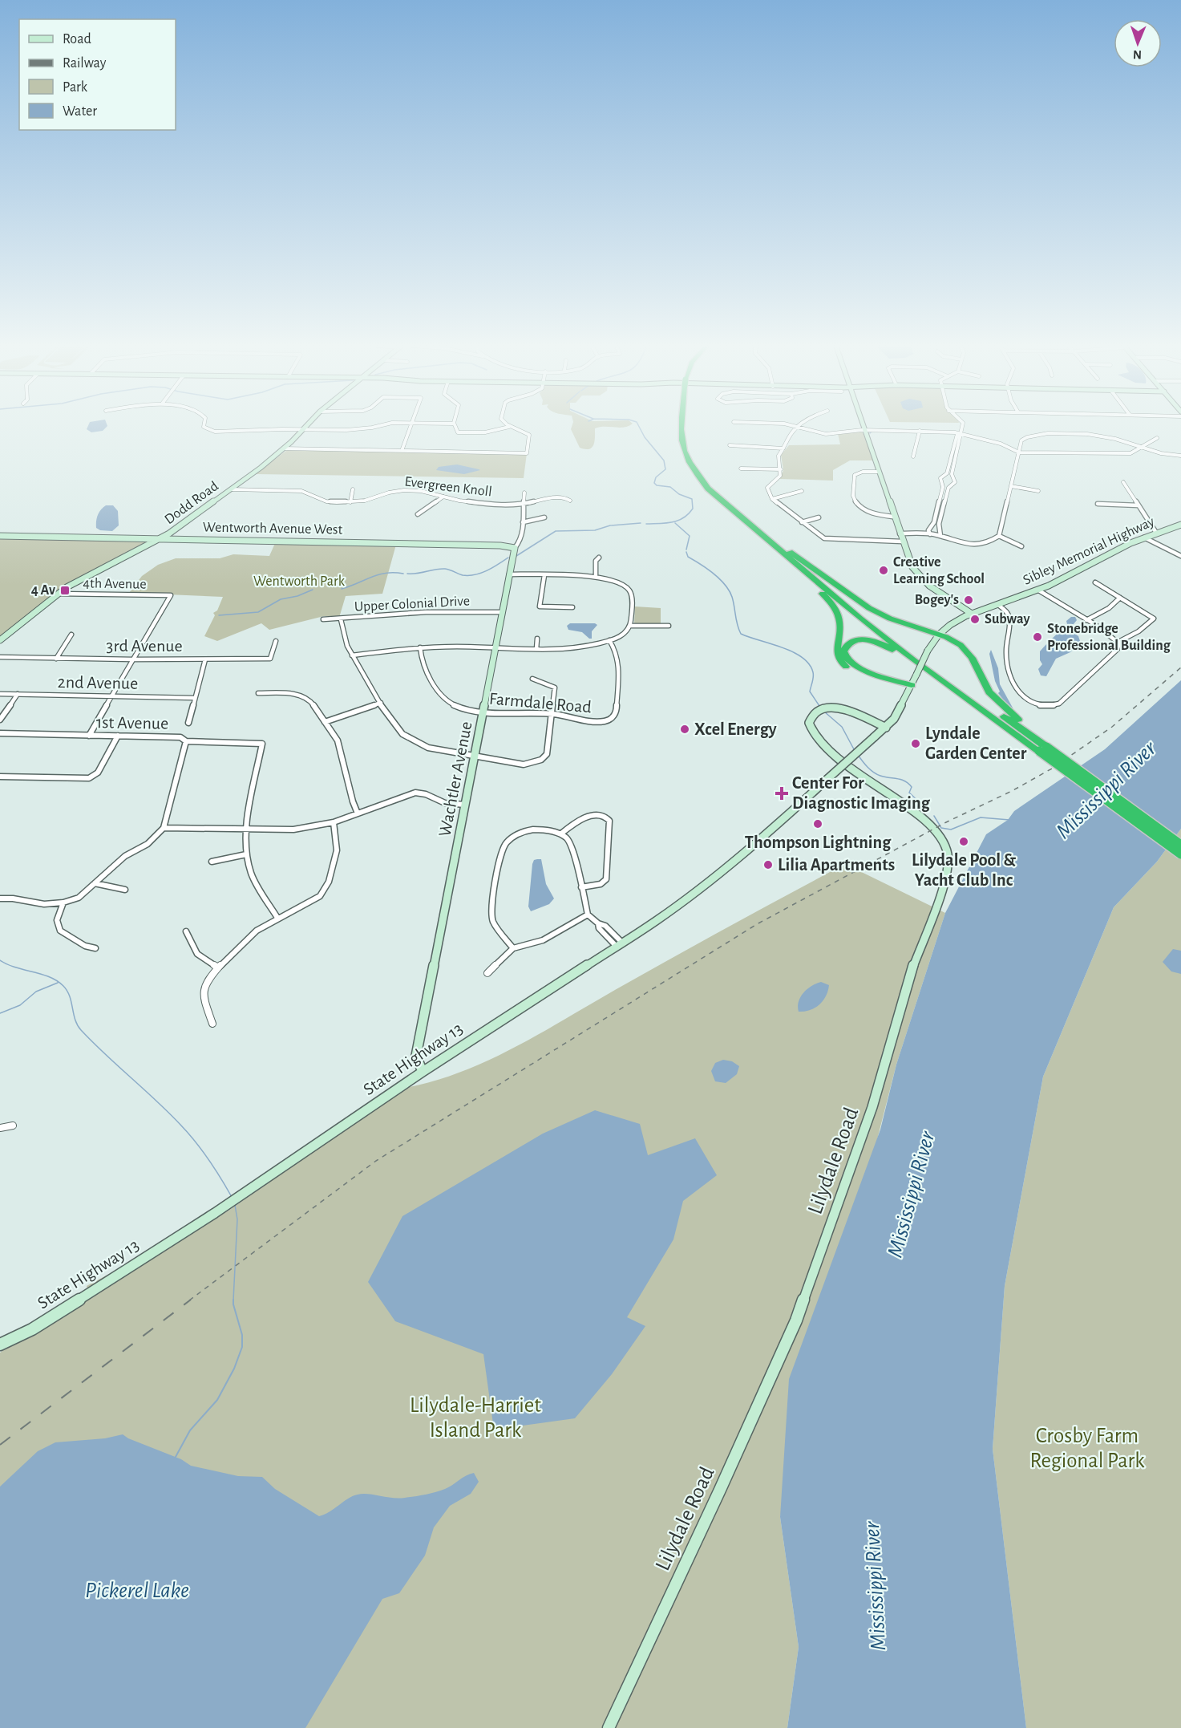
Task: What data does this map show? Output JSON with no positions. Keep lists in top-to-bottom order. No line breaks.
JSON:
{"streets":{"street":["Evergreen Knoll","Dodd Road","Wentworth Avenue West","Sibley Memorial Highway","4th Avenue","Upper Colonial Drive","3rd Avenue","2nd Avenue","Farmdale Road","1st Avenue","Wachtler Avenue","State Highway 13","Lilydale Road"]},"crossings":[["Evergreen Knoll","Dodd Road"],["Evergreen Knoll","Wachtler Avenue"],["Dodd Road","Wentworth Avenue West"],["Dodd Road","4th Avenue"],["Wentworth Avenue West","Wachtler Avenue"],["Sibley Memorial Highway","State Highway 13"],["4th Avenue","3rd Avenue"],["Upper Colonial Drive","Wachtler Avenue"],["Farmdale Road","Wachtler Avenue"],["Wachtler Avenue","State Highway 13"],["State Highway 13","Lilydale Road"]],"water":["Mississippi River","Pickerel Lake"],"parks":["Wentworth Park","Lilydale-Harriet Island Park","Crosby Farm Regional Park"],"places":{"other":["Creative Learning School","Bogey's","Subway","Stonebridge Professional Building","Xcel Energy","Lyndale Garden Center","Thompson Lightning","Lilydale Pool & Yacht Club Inc","Lilia Apartments"],"transit":["4 Av"],"health":["Center For Diagnostic Imaging"]},"legend":["Road","Railway","Park","Water"],"north":"bottom"}
